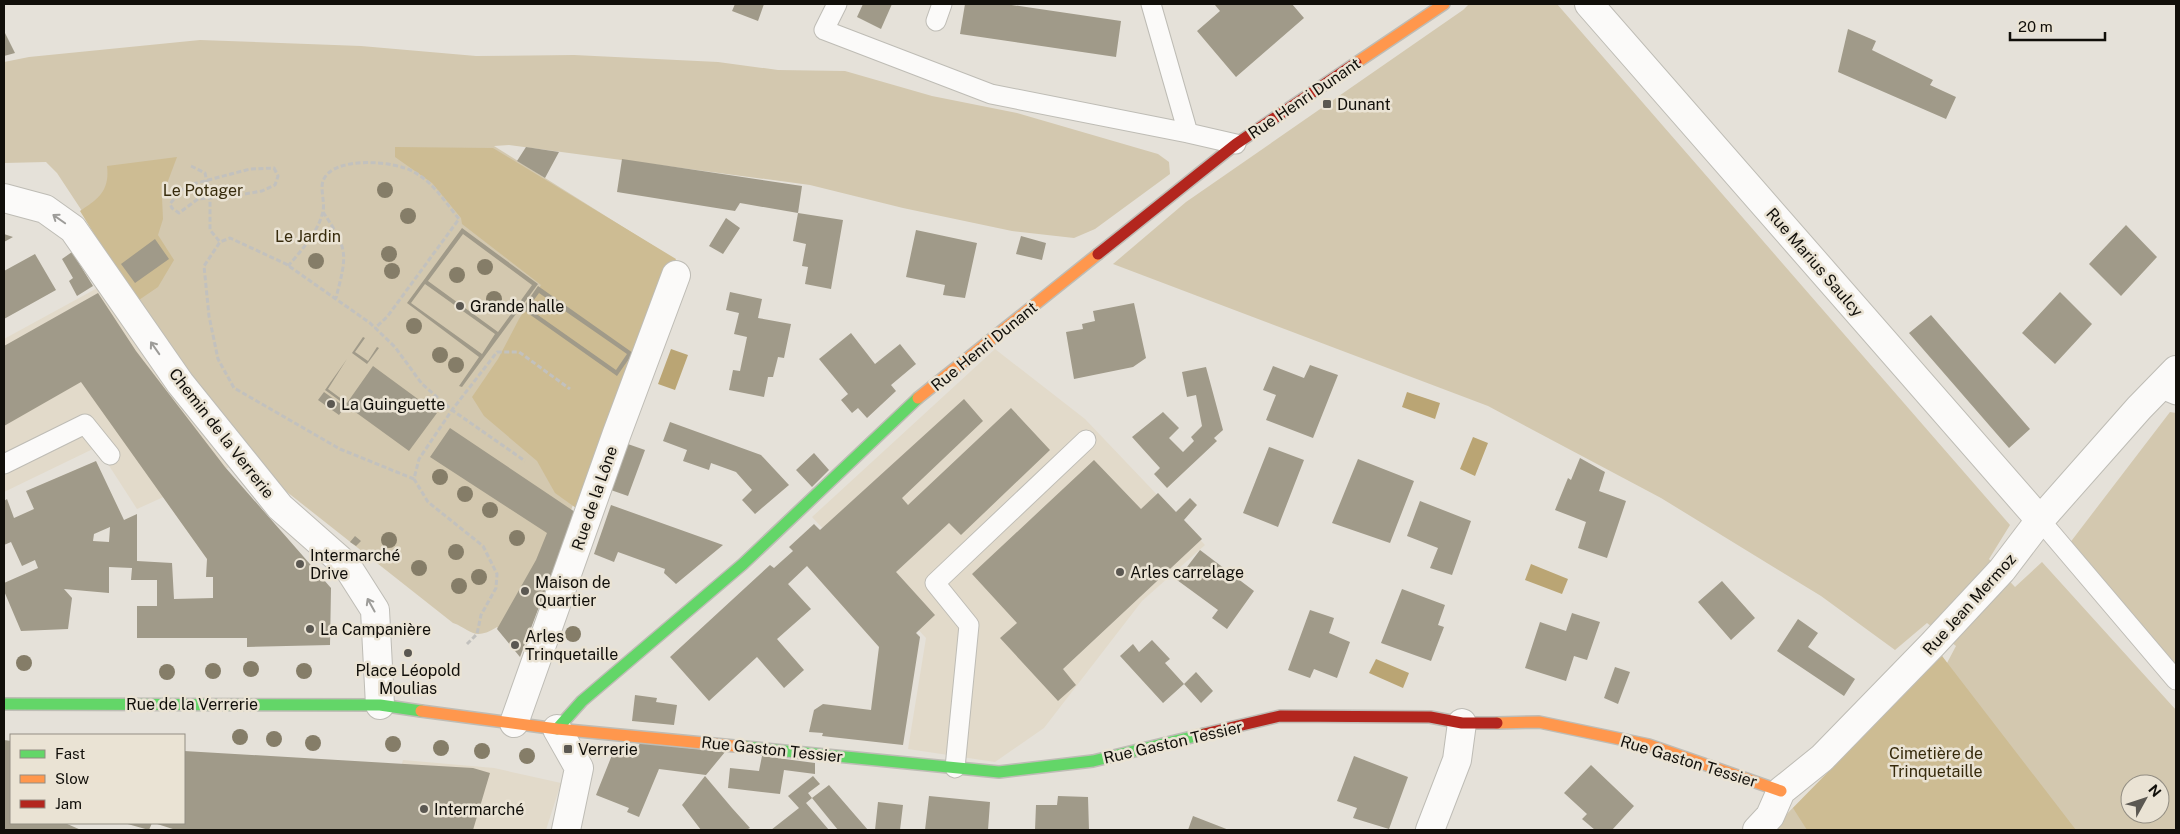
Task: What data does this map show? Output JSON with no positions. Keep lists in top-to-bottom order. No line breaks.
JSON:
{"streets":{"street":["Rue Henri Dunant","Rue Marius Saulcy","Chemin de la Verrerie","Rue de la Lône","Rue Jean Mermoz","Rue de la Verrerie","Rue Gaston Tessier"]},"crossings":[["Rue Henri Dunant","Rue Gaston Tessier"],["Rue Marius Saulcy","Rue Jean Mermoz"],["Chemin de la Verrerie","Rue de la Verrerie"],["Rue Jean Mermoz","Rue Gaston Tessier"]],"one_way":["Chemin de la Verrerie"],"parks":["Le Potager","Le Jardin","Cimetière de Trinquetaille"],"places":{"transit":["Dunant","Verrerie"],"other":["Grande halle","La Guinguette","Intermarché Drive","Arles carrelage","Maison de Quartier","La Campanière","Arles Trinquetaille","Place Léopold Moulias","Intermarché"]},"legend":["Fast","Slow","Jam"],"scale_bar":"20 m","north":"top right"}
